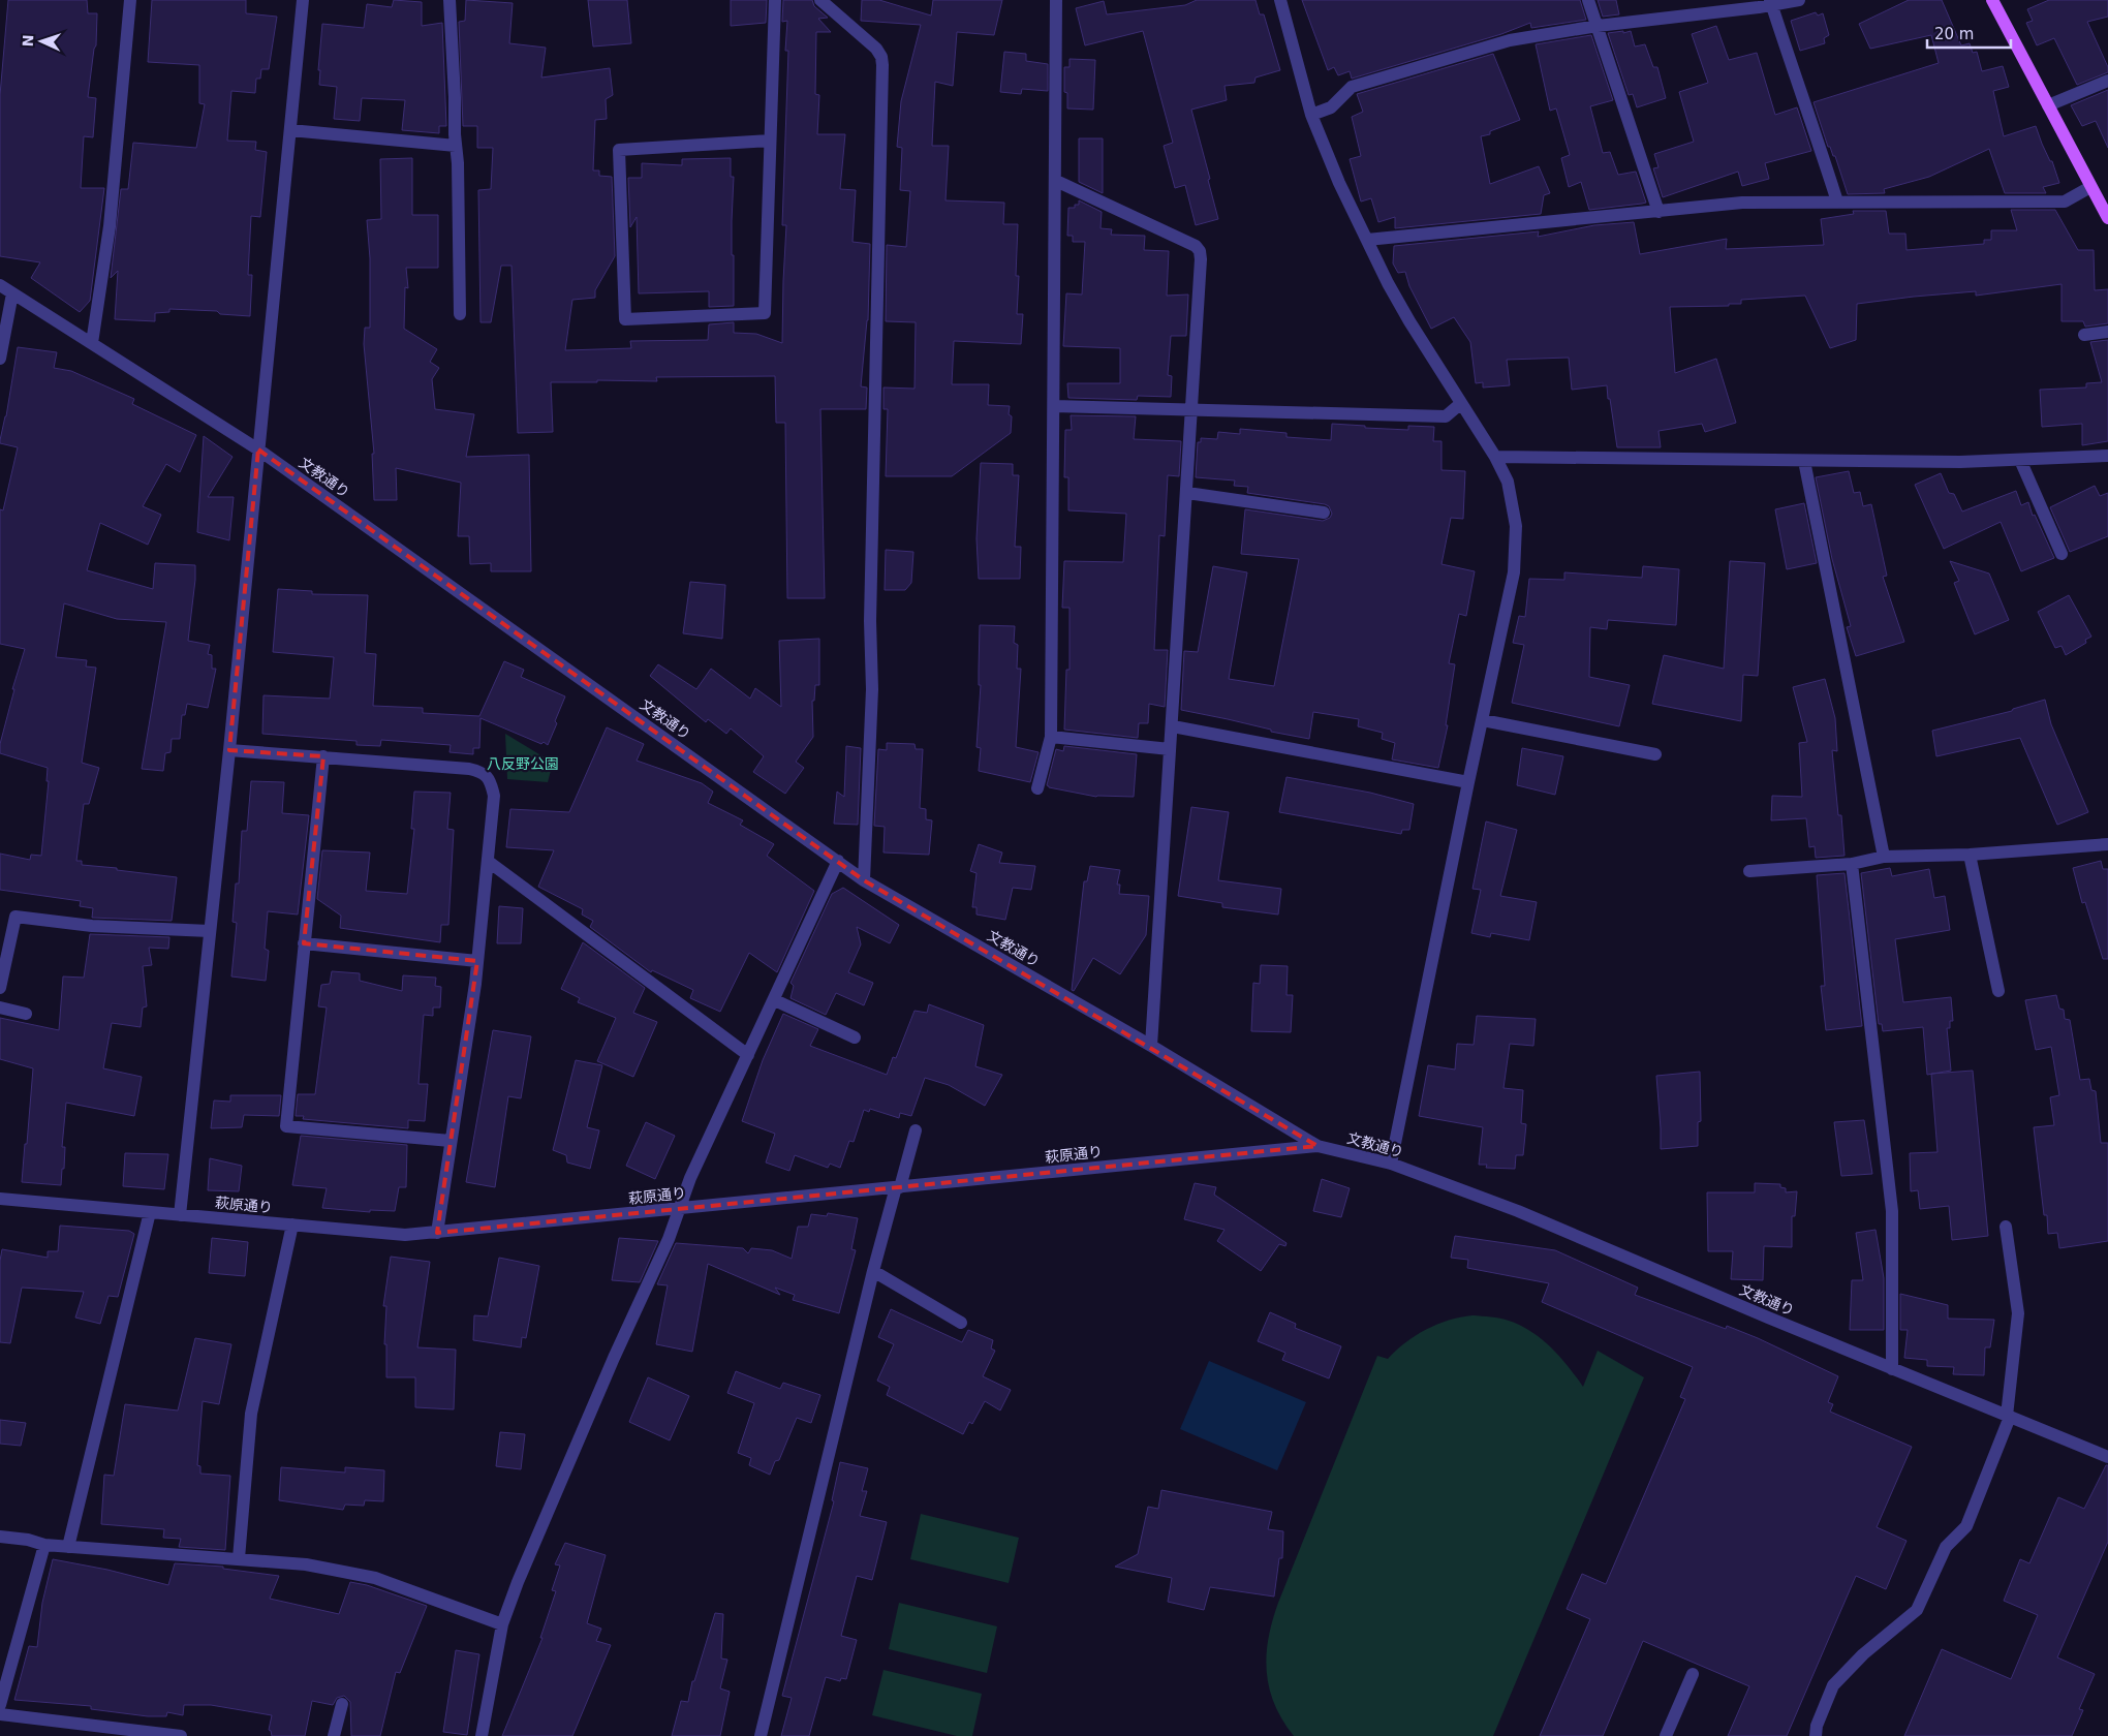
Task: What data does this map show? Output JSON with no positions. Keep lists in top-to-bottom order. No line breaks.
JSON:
{"streets":{"street":["文教通り","萩原通り"]},"crossings":[["文教通り","萩原通り"]],"parks":["八反野公園"],"scale_bar":"20 m","north":"left"}
